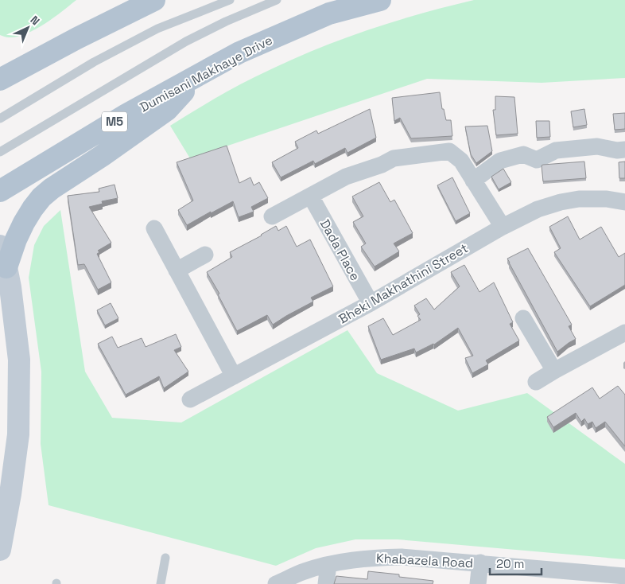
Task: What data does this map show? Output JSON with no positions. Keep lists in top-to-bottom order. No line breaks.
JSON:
{"streets":{"main road":["Dumisani Makhaye Drive","M5"],"street":["Dada Place","Bheki Makhathini Street","Khabazela Road"]},"crossings":[["Dada Place","Bheki Makhathini Street"]],"scale_bar":"20 m","north":"top right"}
